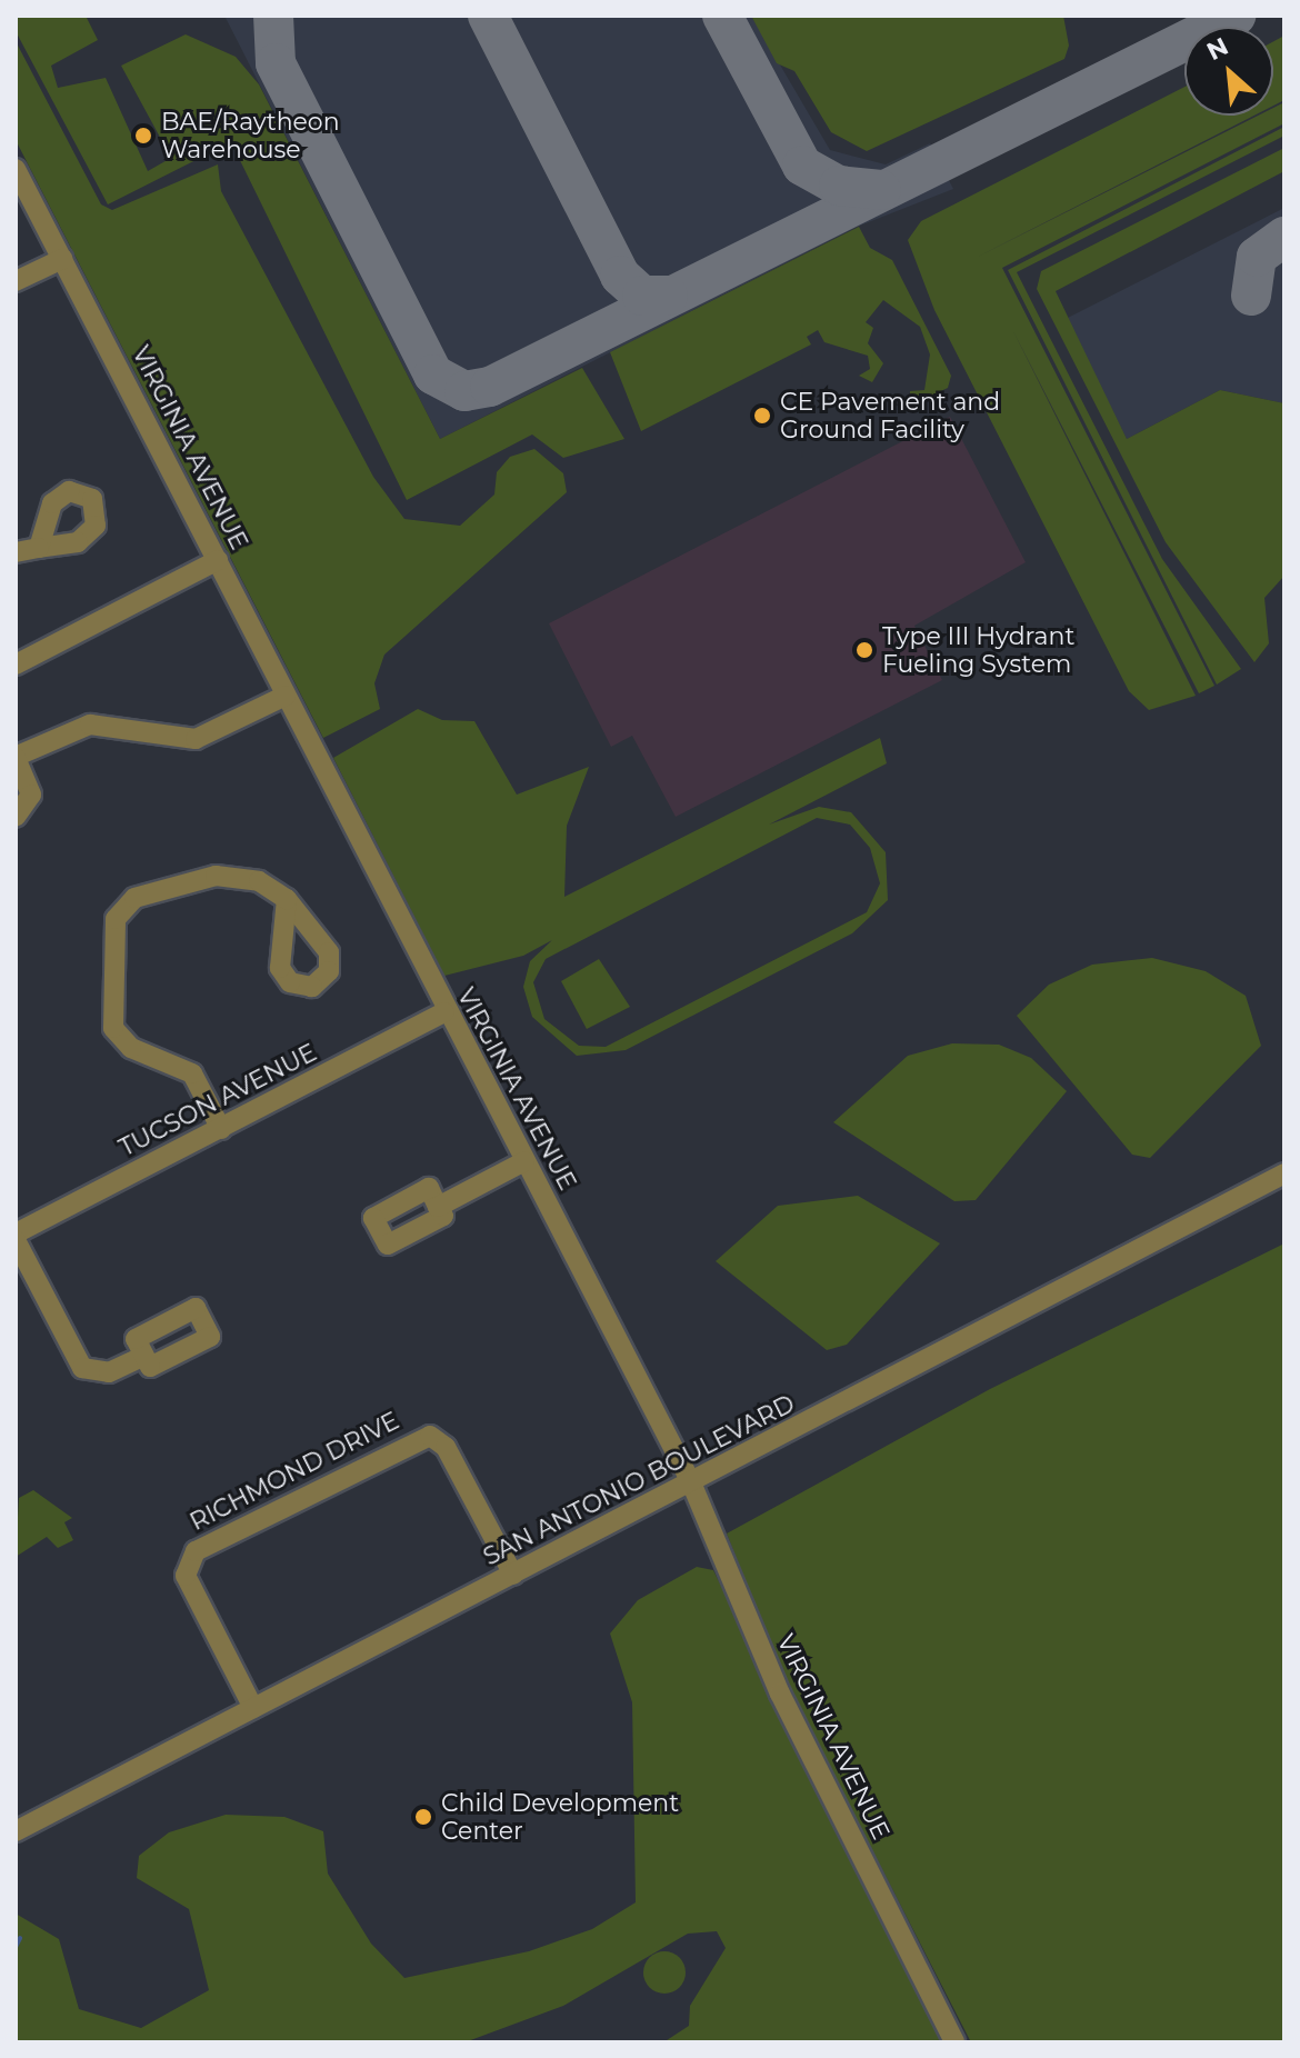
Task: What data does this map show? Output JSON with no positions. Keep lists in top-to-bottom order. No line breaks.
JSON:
{"streets":{"street":["VIRGINIA AVENUE","TUCSON AVENUE","RICHMOND DRIVE","SAN ANTONIO BOULEVARD"]},"crossings":[["VIRGINIA AVENUE","TUCSON AVENUE"],["VIRGINIA AVENUE","SAN ANTONIO BOULEVARD"],["RICHMOND DRIVE","SAN ANTONIO BOULEVARD"]],"places":["BAE/Raytheon Warehouse","CE Pavement and Ground Facility","Type III Hydrant Fueling System","Child Development Center"],"north":"top left"}
